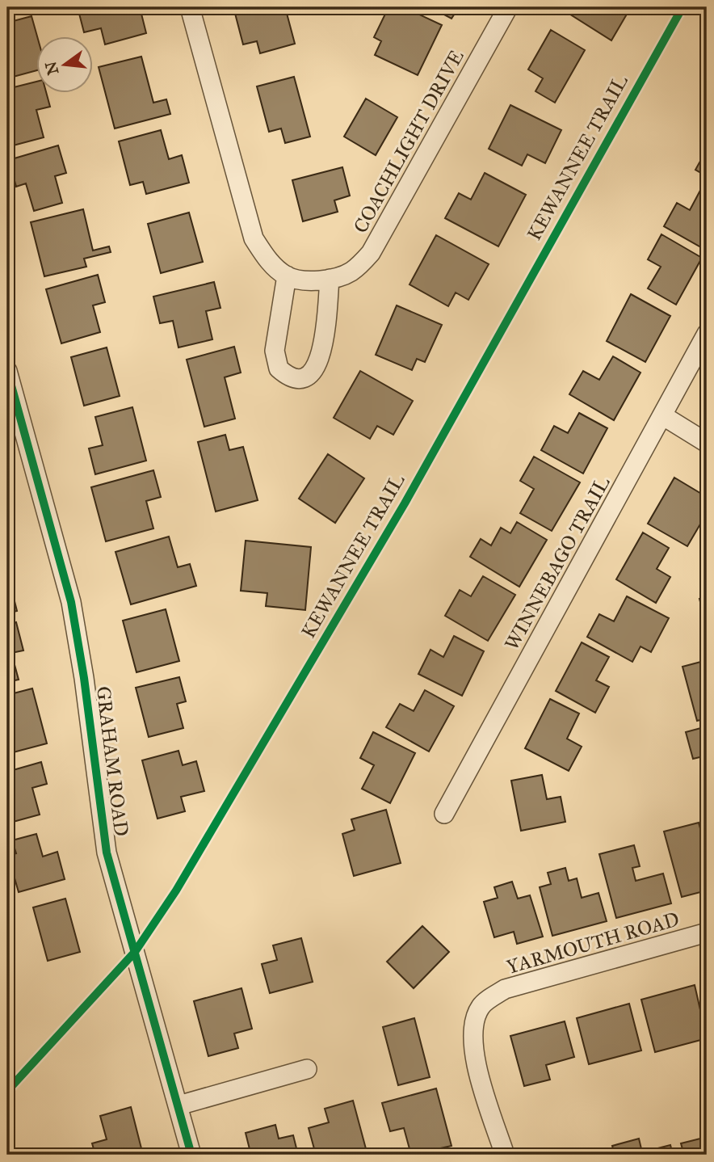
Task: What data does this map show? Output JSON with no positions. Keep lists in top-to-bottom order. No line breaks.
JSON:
{"streets":{"street":["COACHLIGHT DRIVE","WINNEBAGO TRAIL","GRAHAM ROAD","YARMOUTH ROAD"],"cycle path":["KEWANNEE TRAIL"]},"north":"left"}
